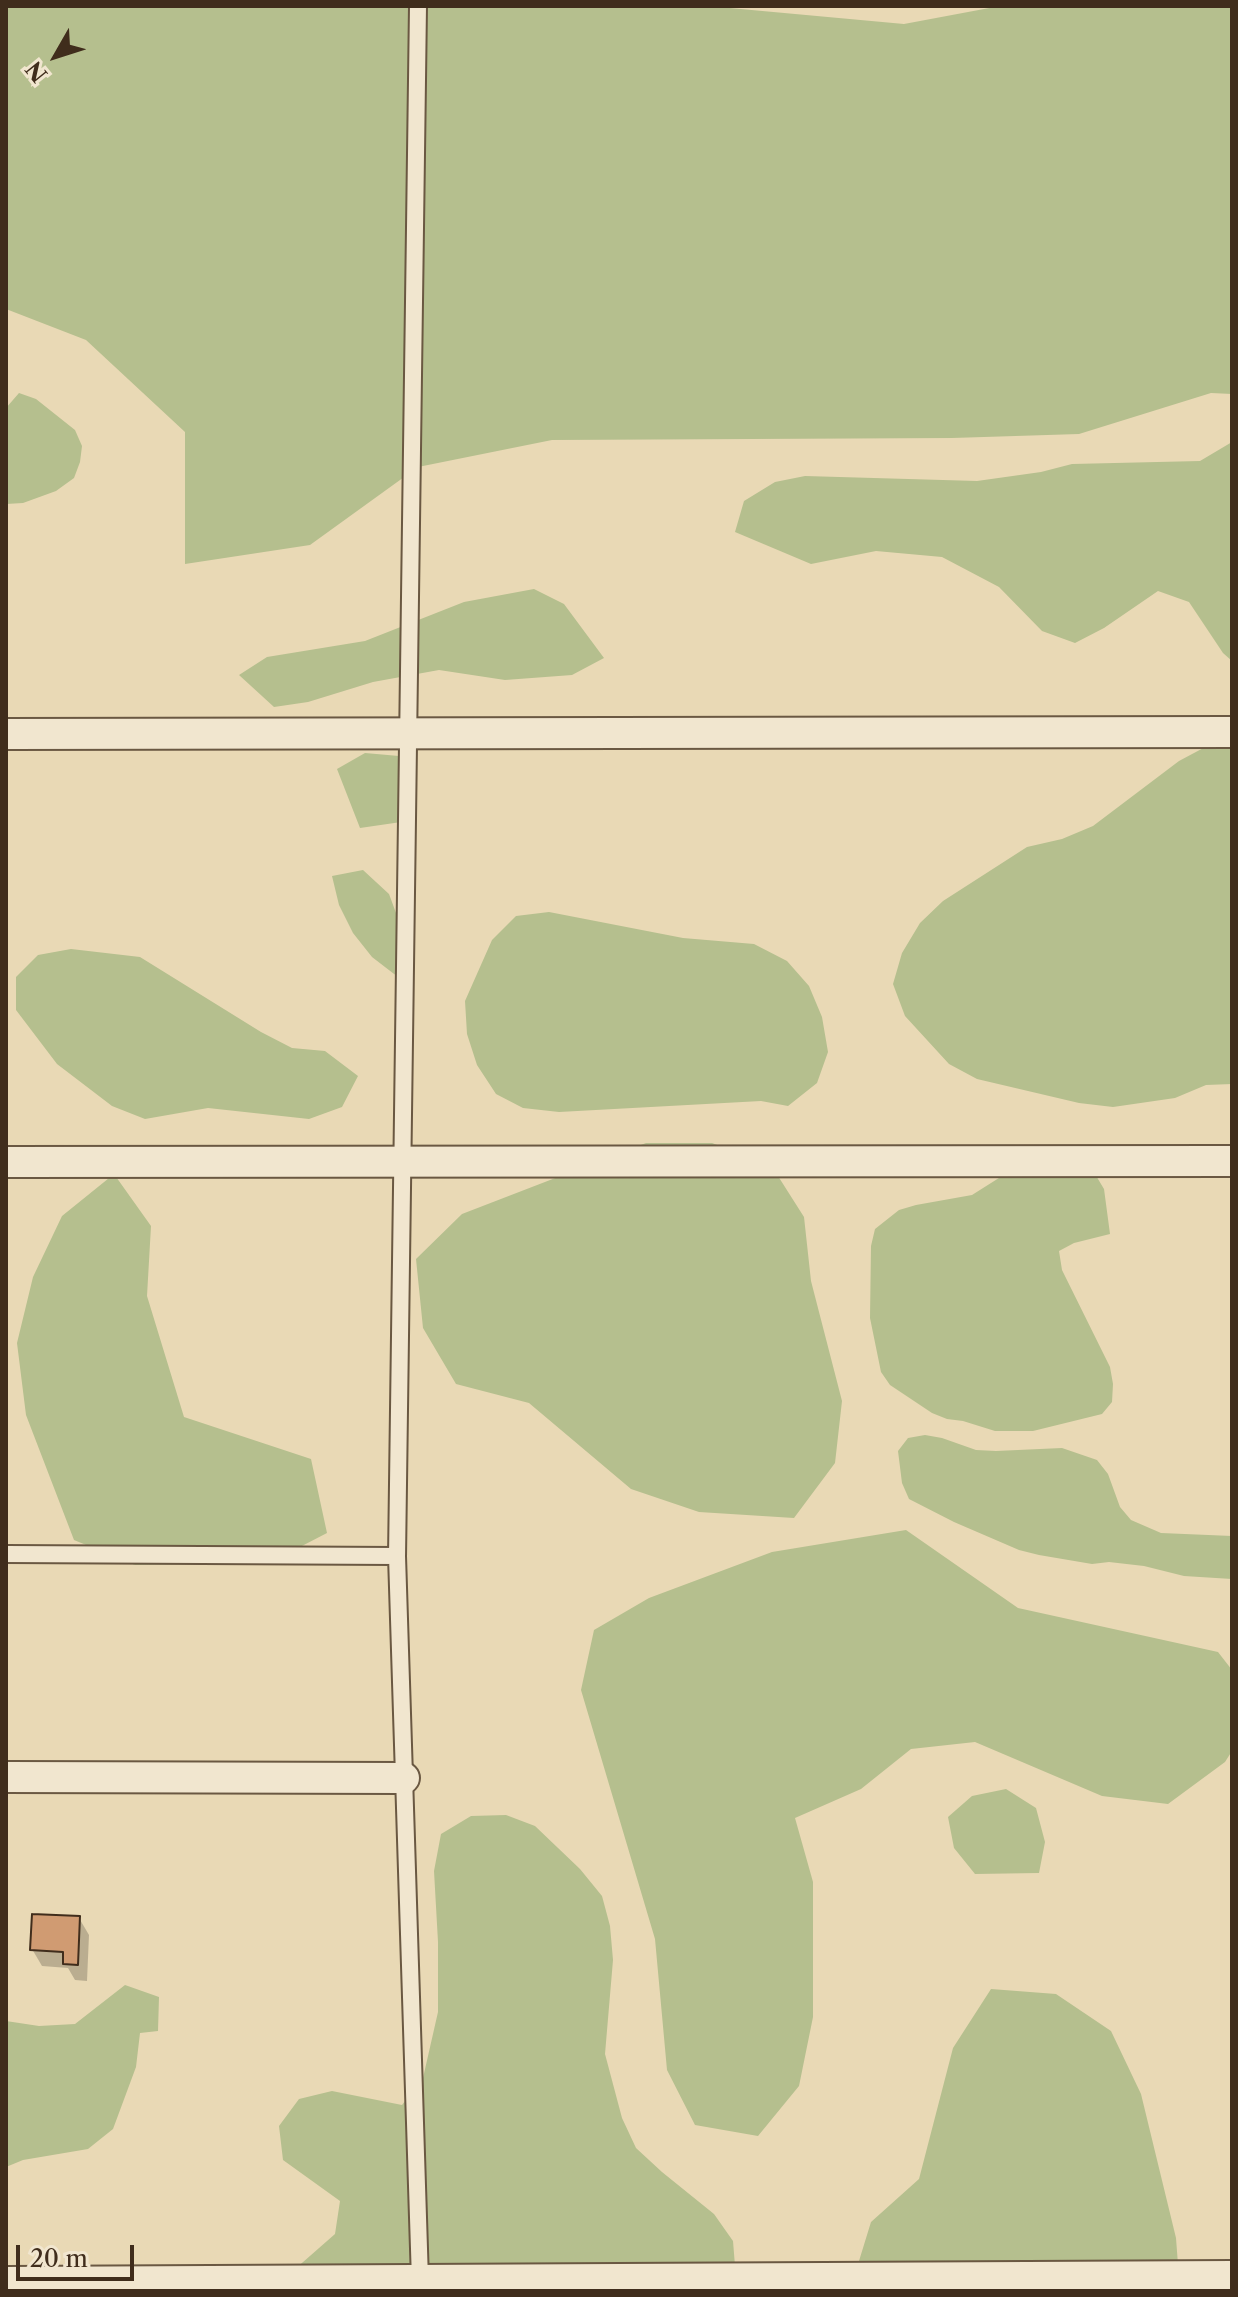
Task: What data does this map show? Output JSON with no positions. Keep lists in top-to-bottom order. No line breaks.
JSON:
{"scale_bar":"20 m","north":"bottom left"}
